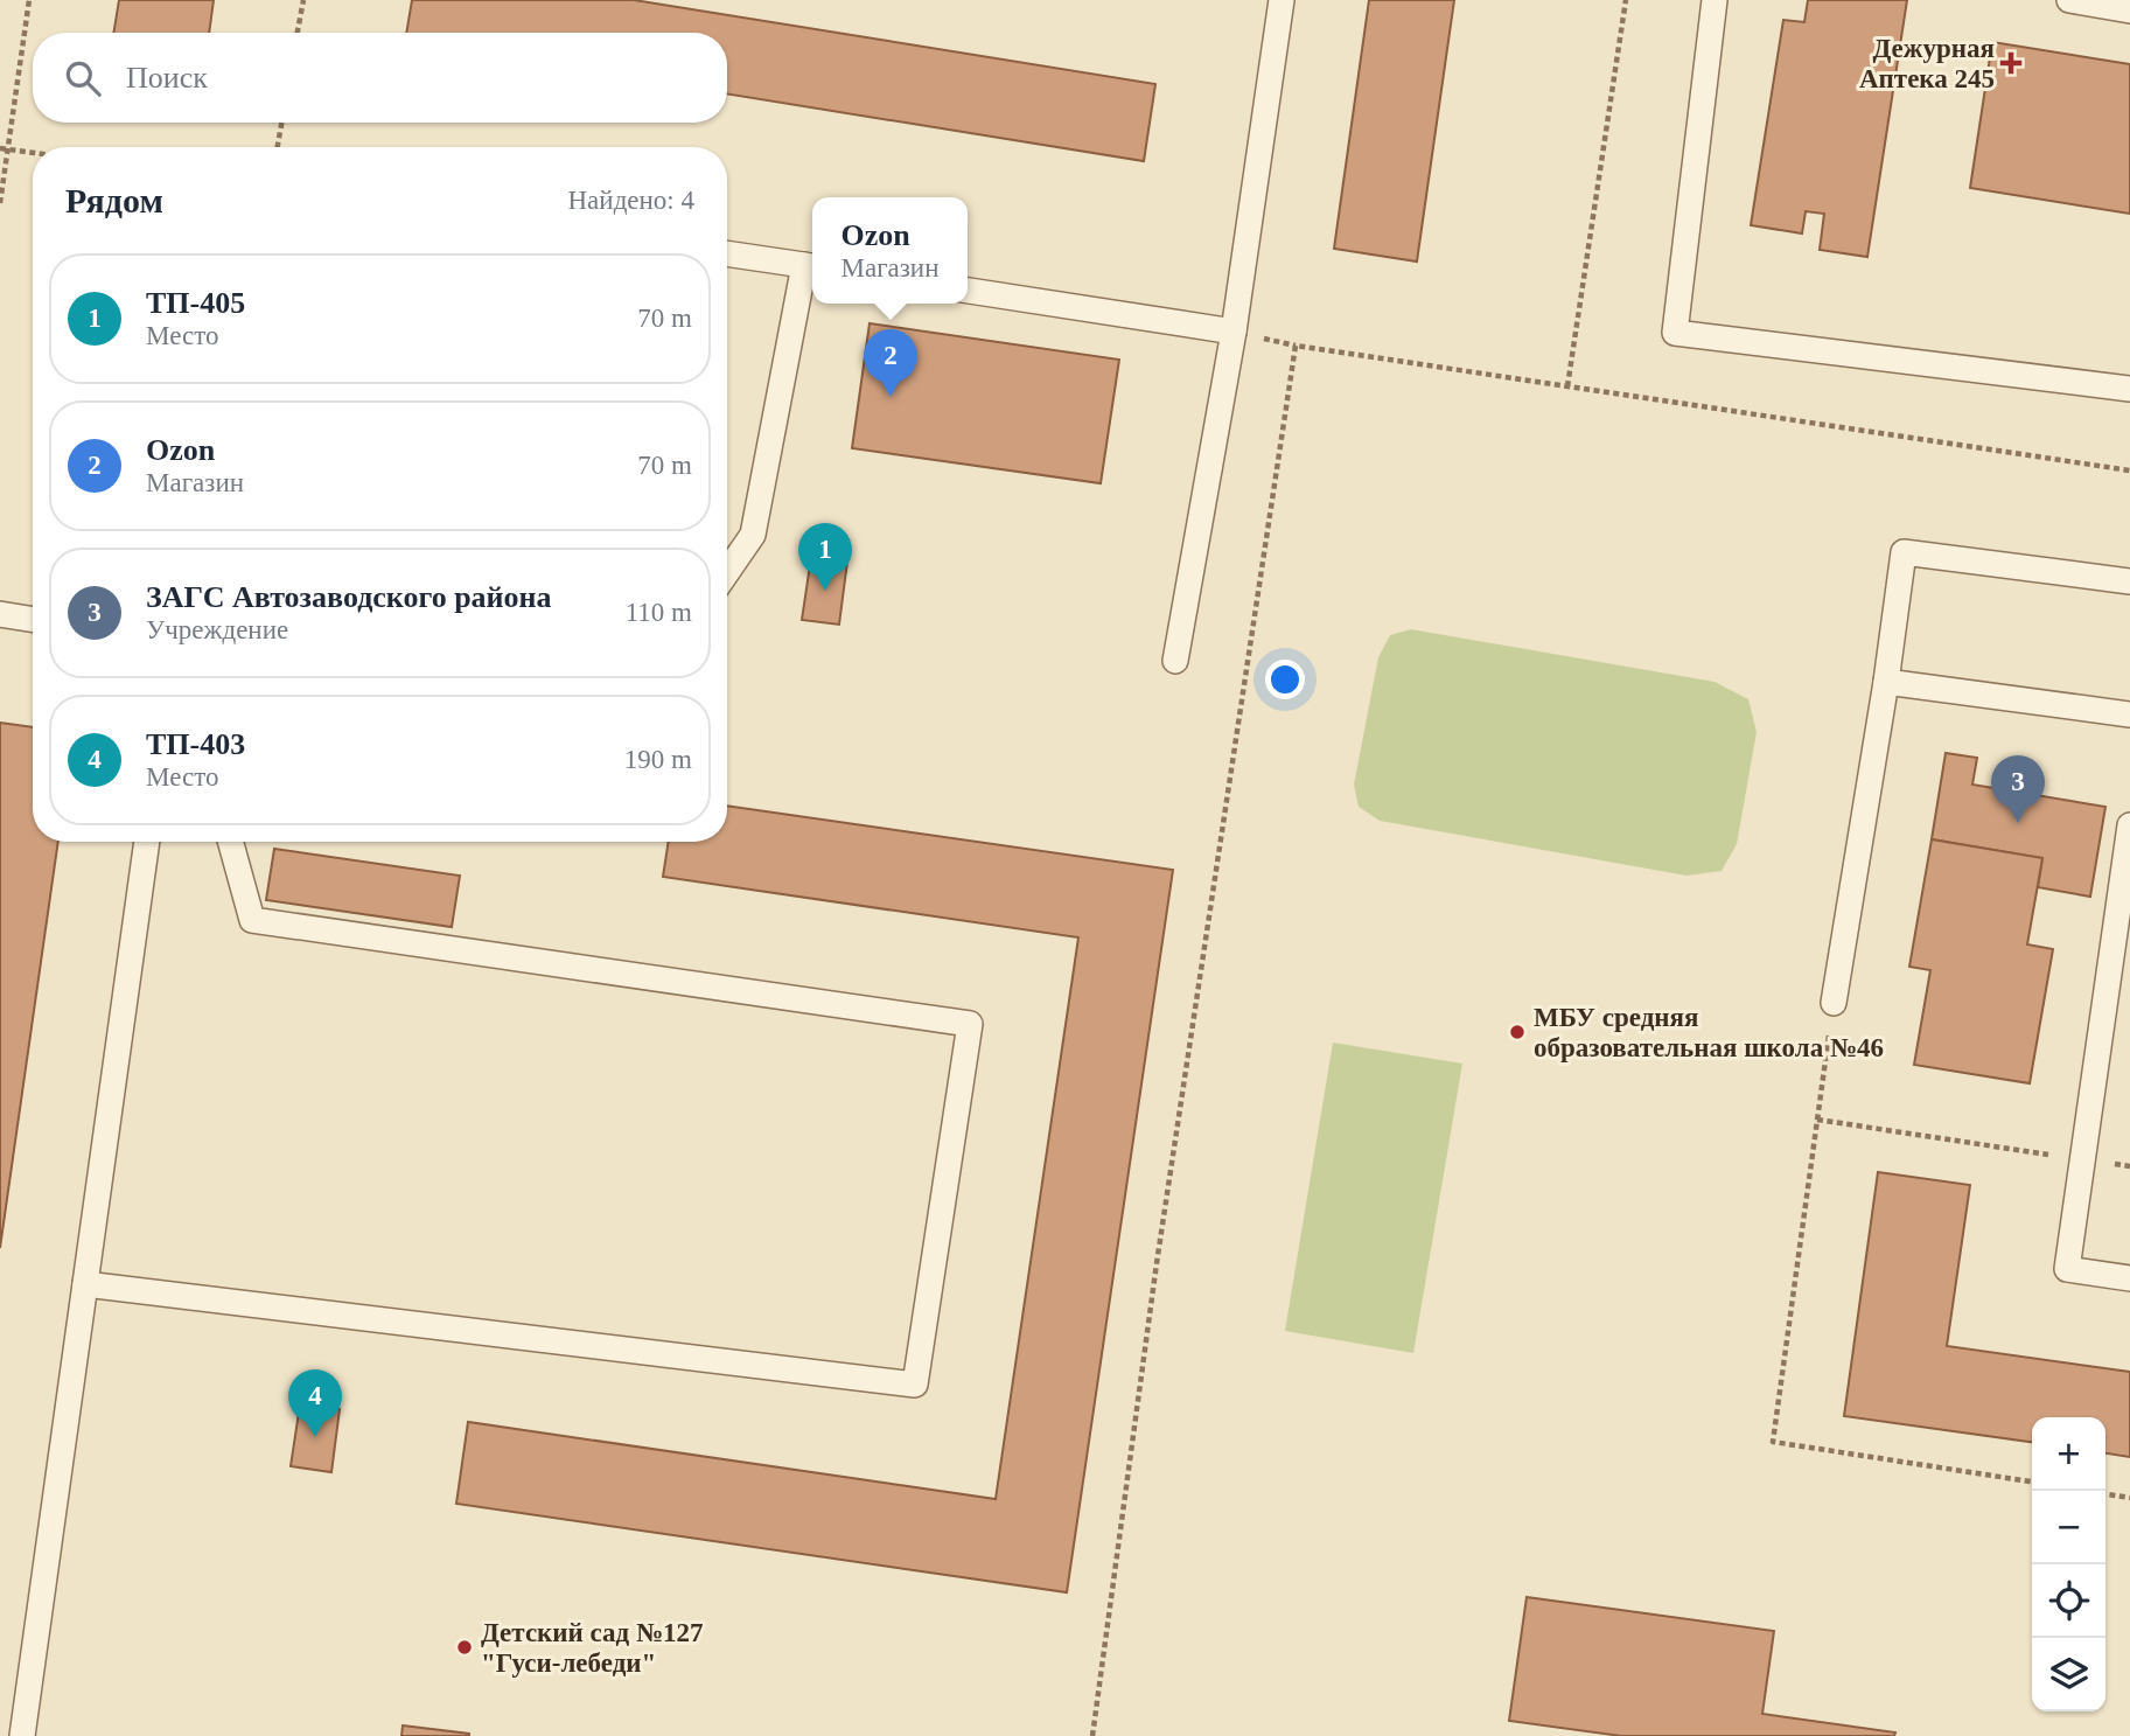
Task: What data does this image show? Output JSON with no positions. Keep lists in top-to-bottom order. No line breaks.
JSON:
{"places":{"health":["Дежурная Аптека 245"],"other":["МБУ средняя образовательная школа №46","Детский сад №127 \"Гуси-лебеди\""]},"page":{"search":"Поиск","heading":["Рядом","Найдено: 4"],"popup":["Ozon","Магазин"],"list":[{"mark":"1","name":"ТП-405","note":"Место","value":"70 m"},{"mark":"2","name":"Ozon","note":"Магазин","value":"70 m"},{"mark":"3","name":"ЗАГС Автозаводского района","note":"Учреждение","value":"110 m"},{"mark":"4","name":"ТП-403","note":"Место","value":"190 m"}],"pins":["2","1","3","4"],"map_buttons":["+","−"]}}
